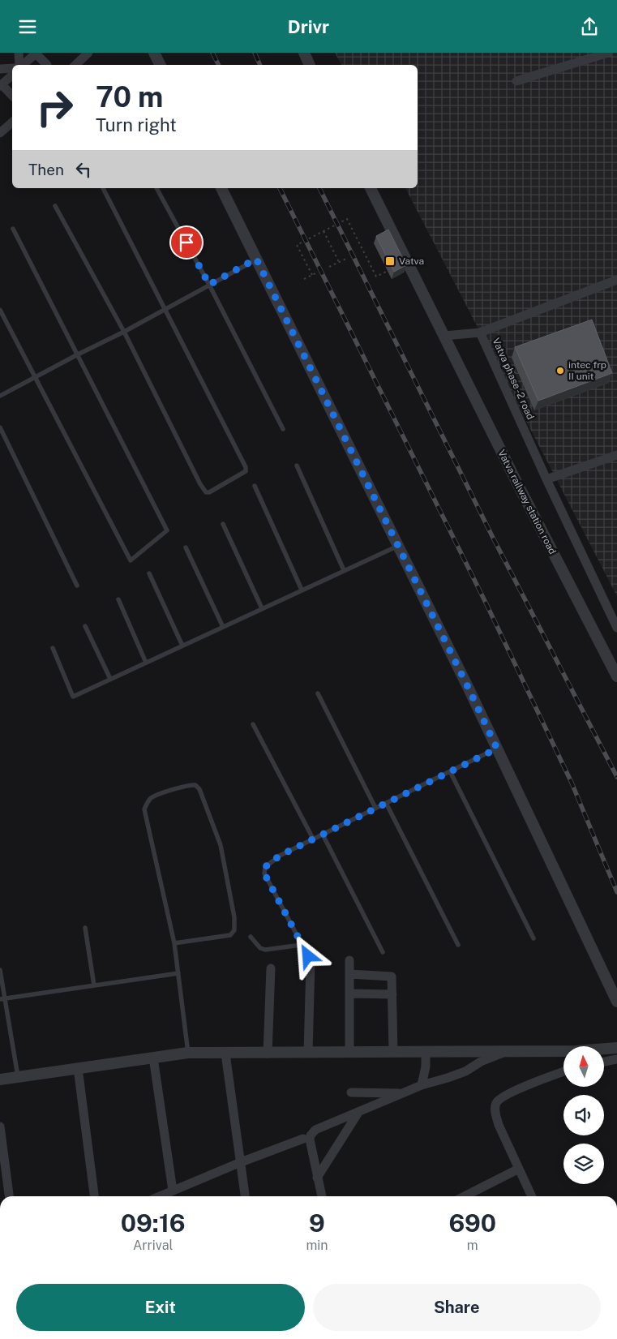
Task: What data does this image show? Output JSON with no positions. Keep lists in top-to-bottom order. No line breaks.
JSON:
{"streets":{"street":["Vatva phase -2 road","Vatva railway station road"]},"places":{"transit":["Vatva"],"other":["intec frp II unit"]},"north":"top","page":{"header":"Drivr","turn":["70 m","Turn right"],"then":"Then","eta":["09:16","Arrival","9","min","690","m"],"buttons":["Exit","Share"]}}
